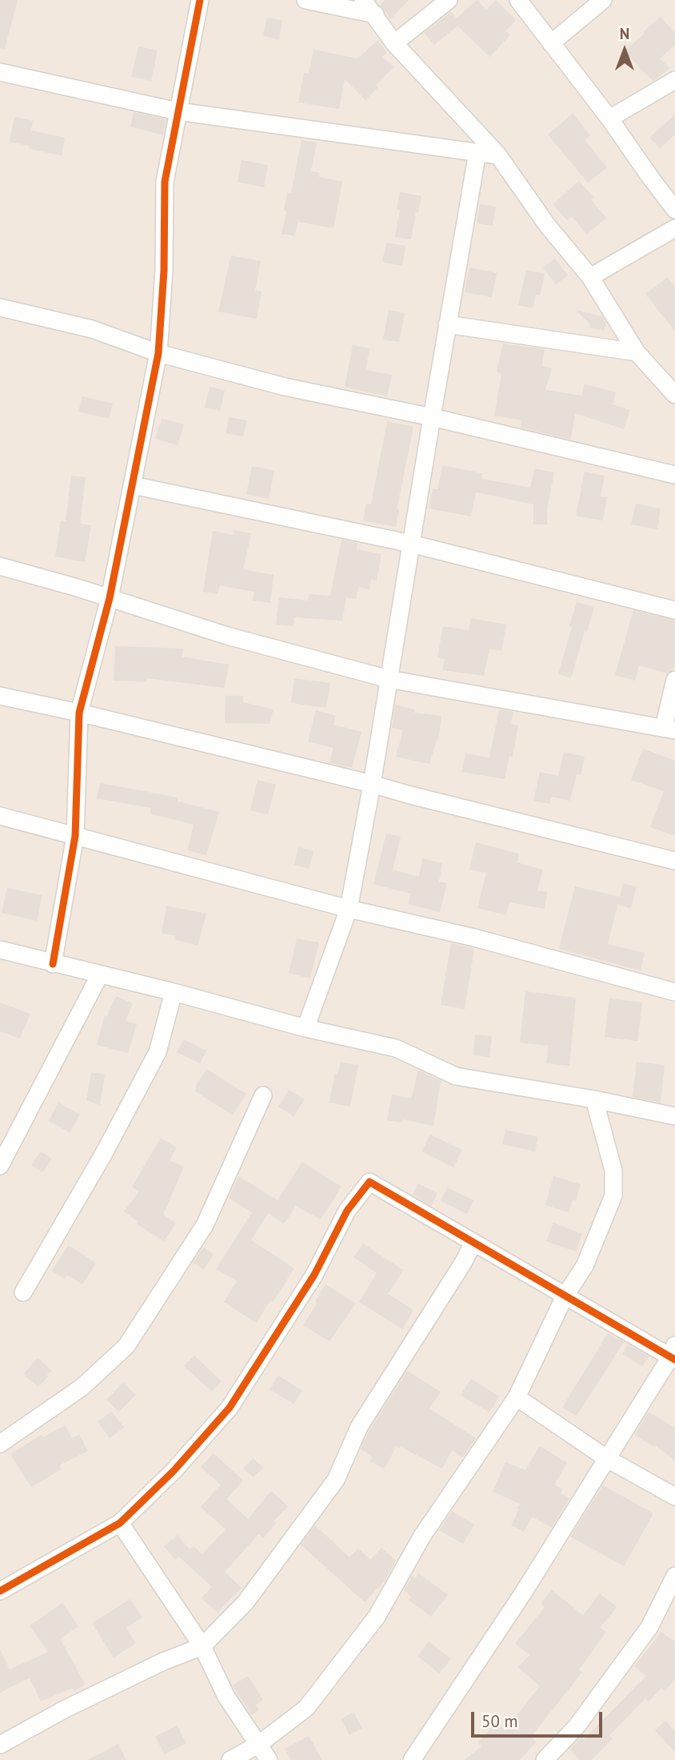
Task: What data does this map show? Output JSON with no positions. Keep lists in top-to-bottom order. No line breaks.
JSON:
{"scale_bar":"50 m","north":"top"}
